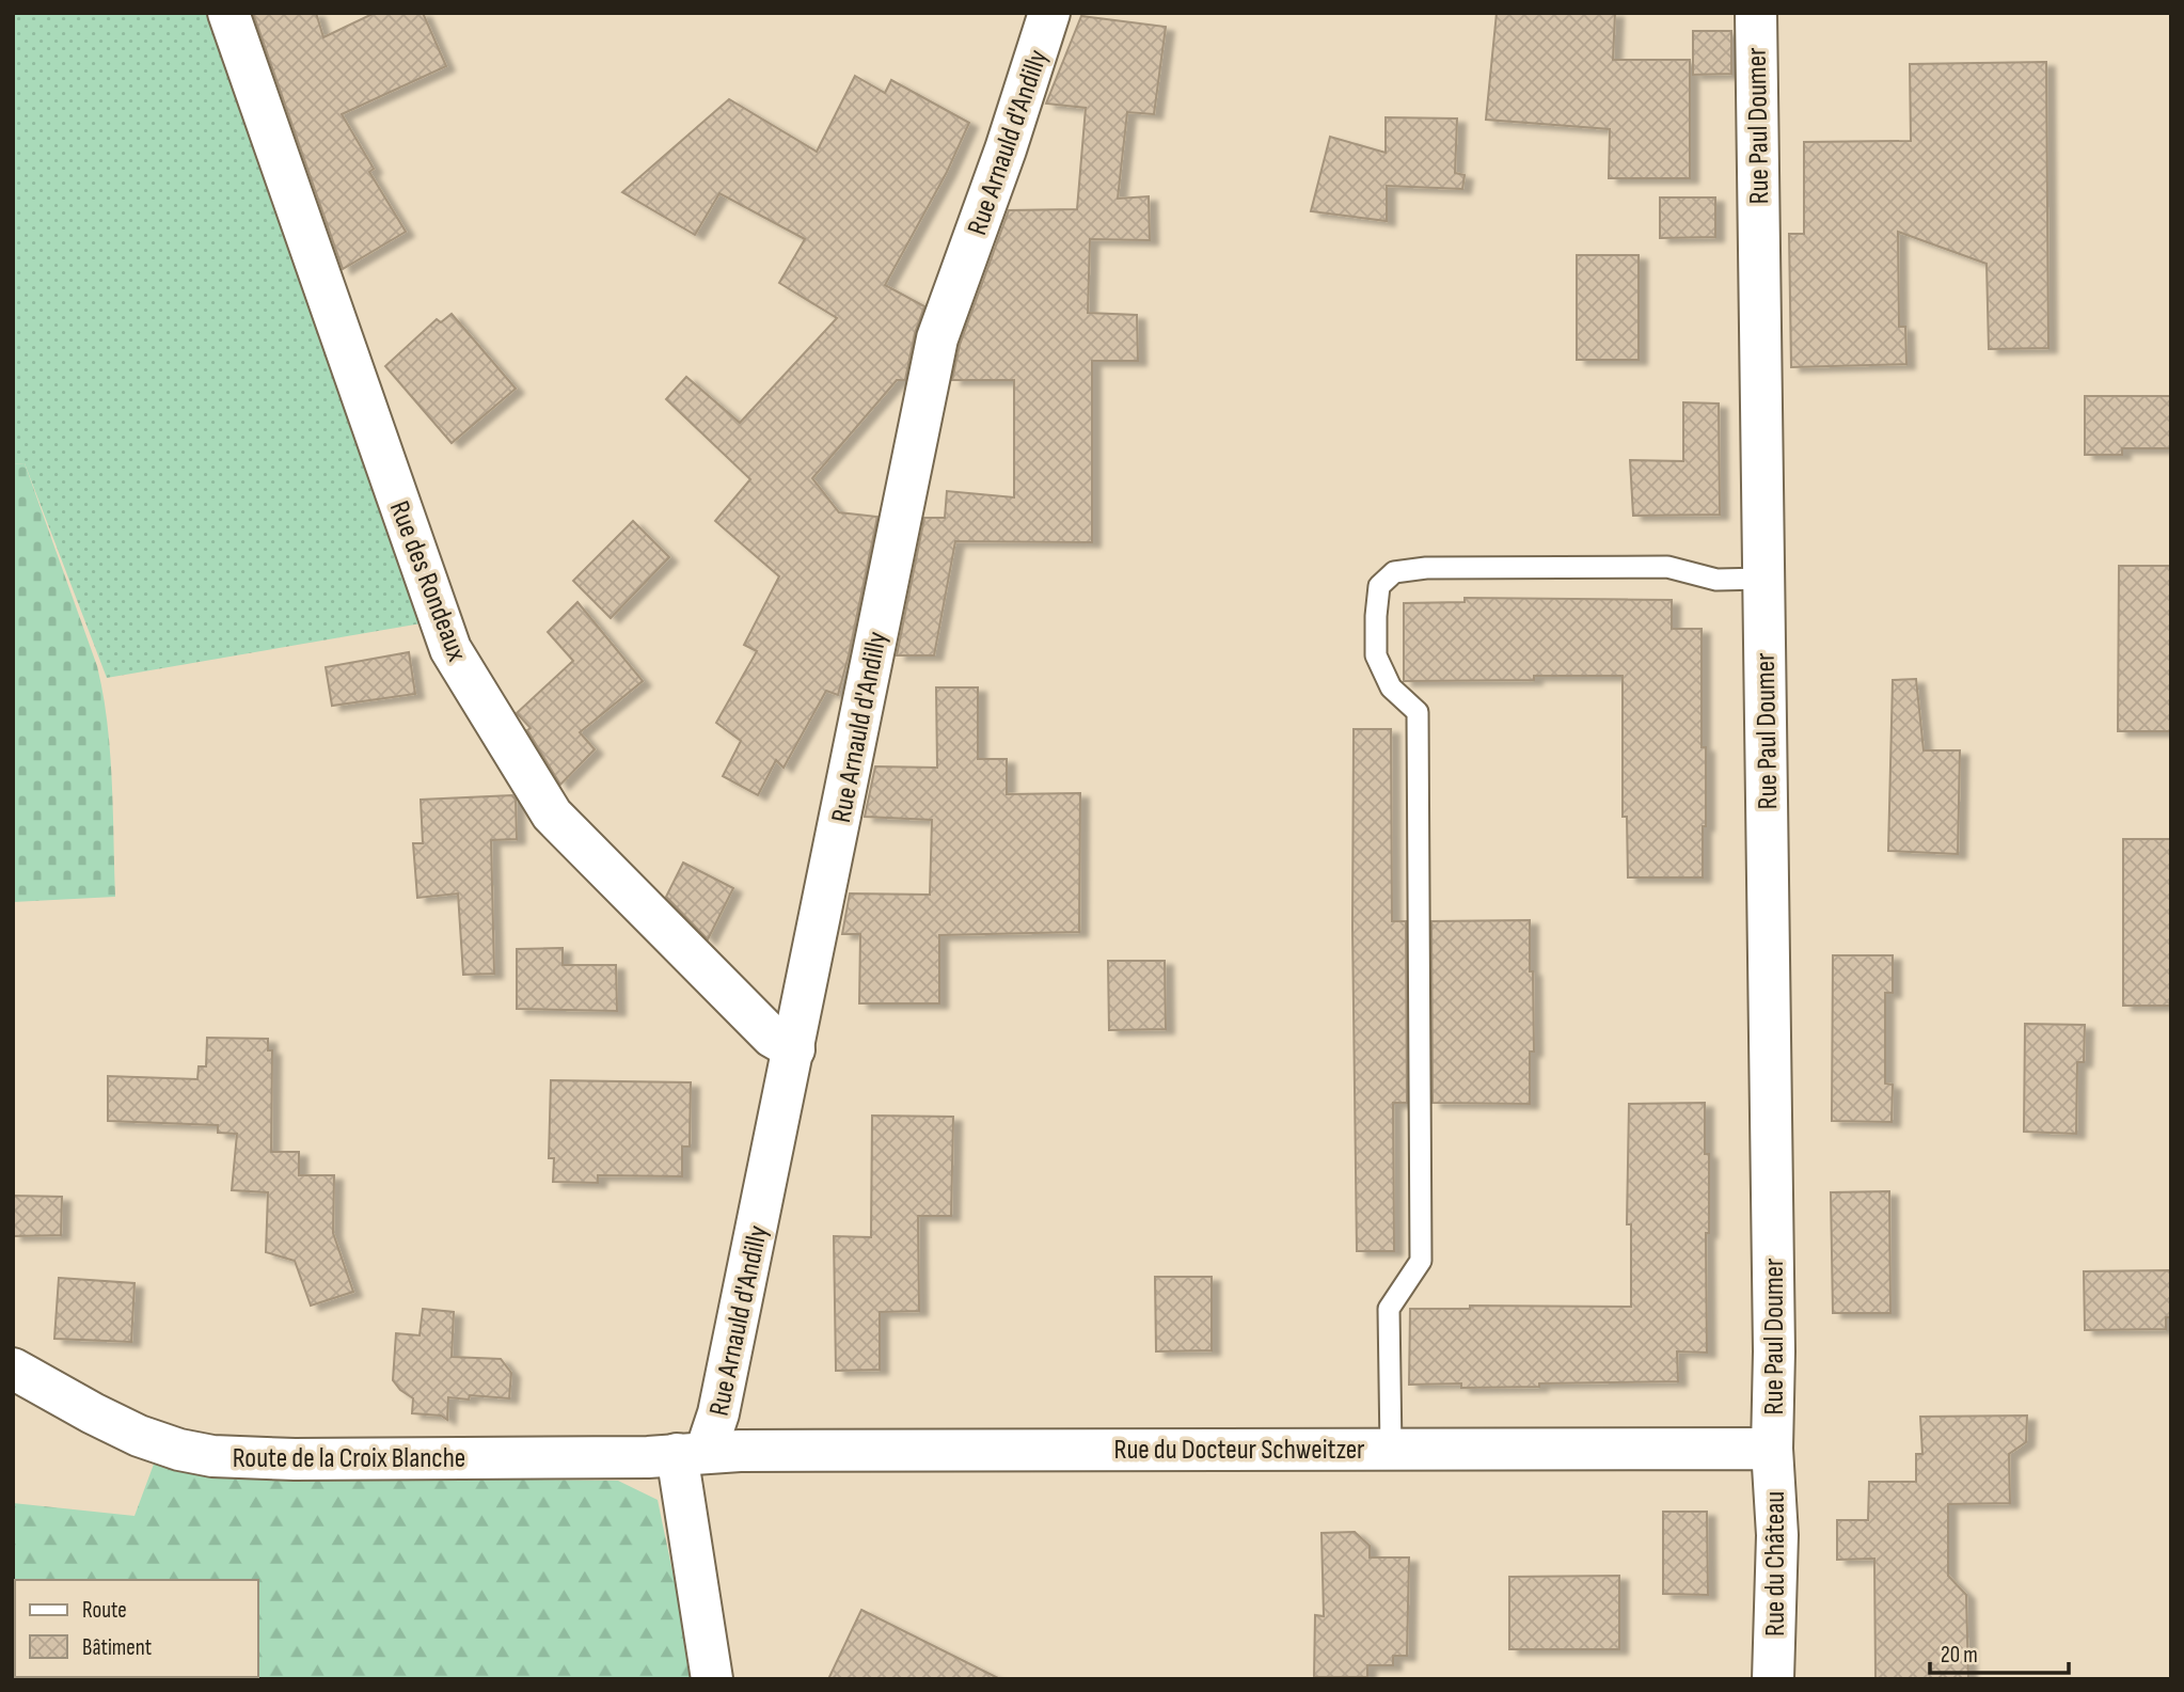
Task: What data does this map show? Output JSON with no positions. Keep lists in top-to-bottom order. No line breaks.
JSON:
{"streets":{"street":["Rue Paul Doumer","Rue Arnauld d'Andilly","Rue des Rondeaux","Rue du Docteur Schweitzer","Route de la Croix Blanche","Rue du Château"]},"crossings":[["Rue Paul Doumer","Rue du Docteur Schweitzer"],["Rue Paul Doumer","Rue du Château"],["Rue Arnauld d'Andilly","Rue des Rondeaux"],["Rue Arnauld d'Andilly","Rue du Docteur Schweitzer"],["Rue Arnauld d'Andilly","Route de la Croix Blanche"],["Rue du Docteur Schweitzer","Route de la Croix Blanche"],["Rue du Docteur Schweitzer","Rue du Château"]],"legend":["Route","Bâtiment"],"scale_bar":"20 m"}
